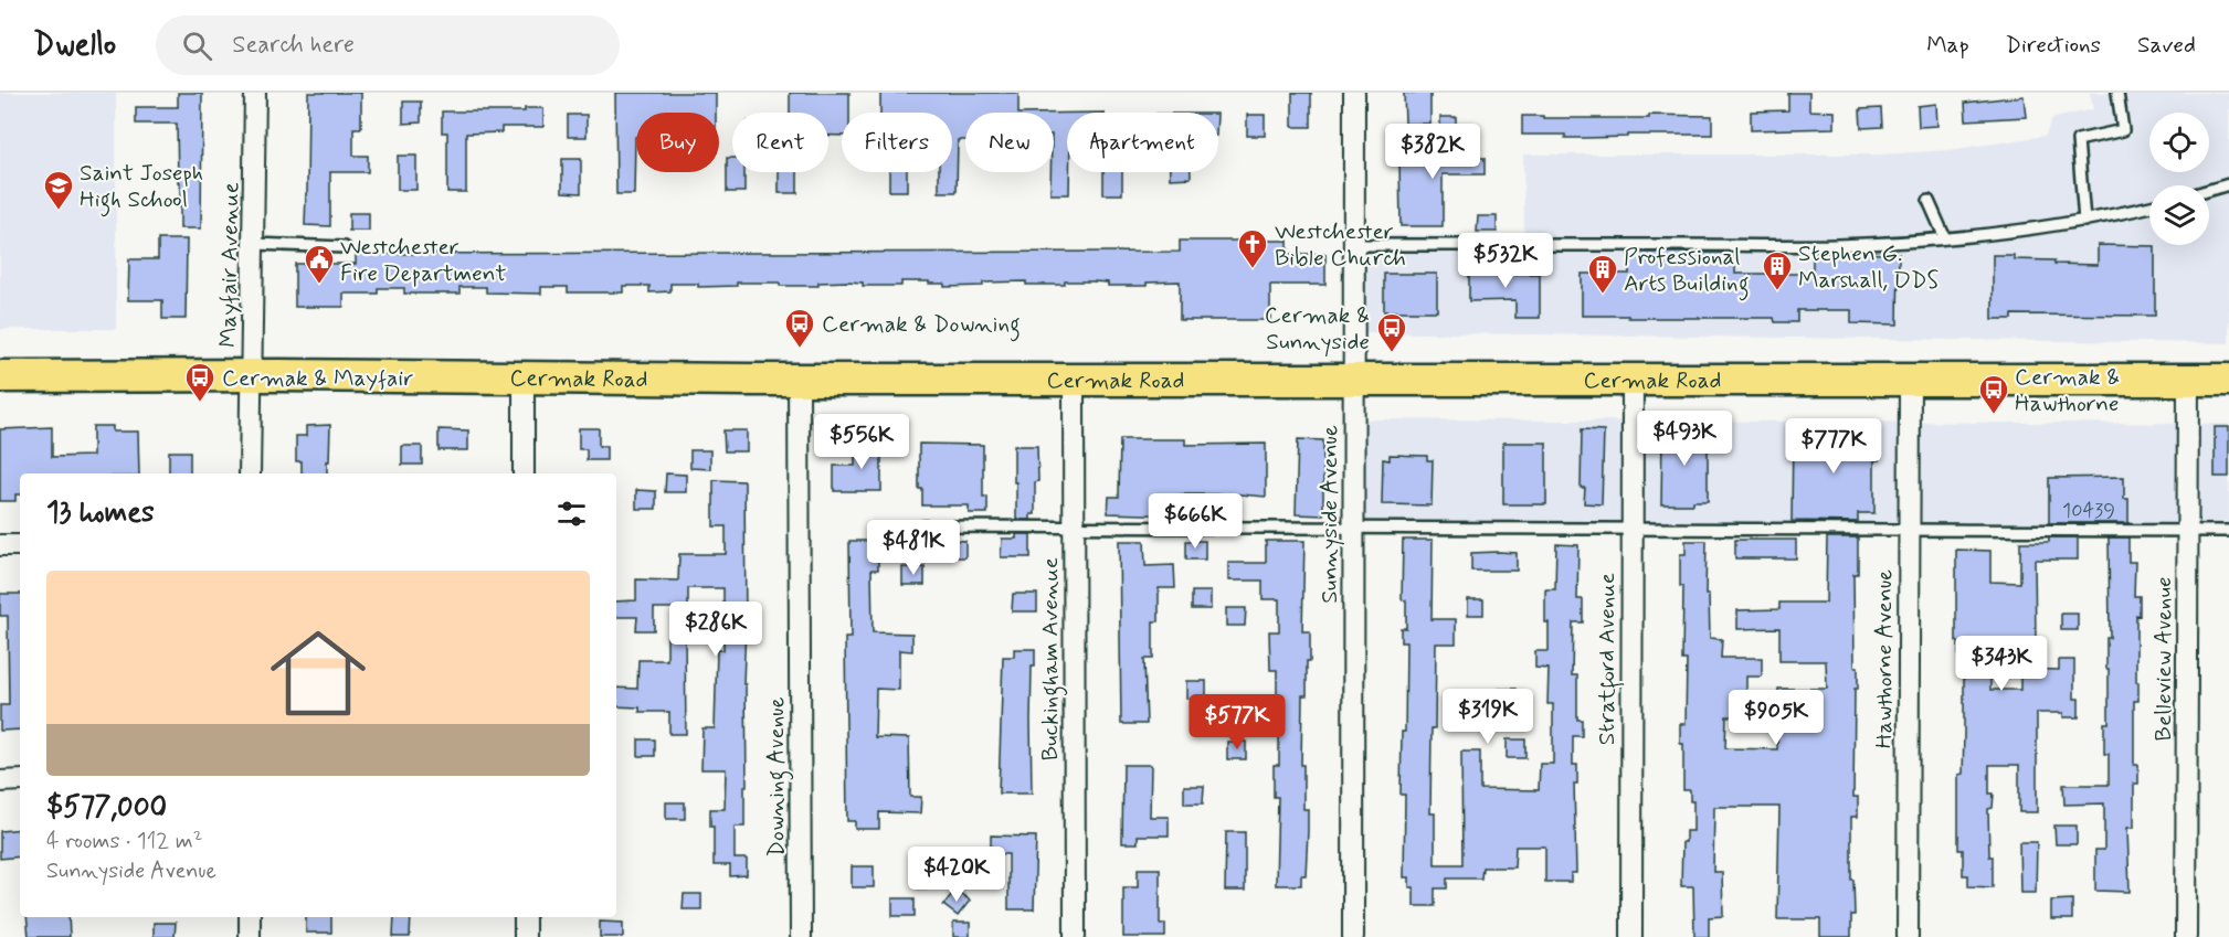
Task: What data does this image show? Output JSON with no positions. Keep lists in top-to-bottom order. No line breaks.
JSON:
{"streets":{"main road":["Cermak Road"],"street":["Mayfair Avenue","Sunnyside Avenue","Buckingham Avenue","Stratford Avenue","Hawthorne Avenue","Belleview Avenue","Downing Avenue"]},"crossings":[["Mayfair Avenue","Cermak Road"],["Cermak Road","Sunnyside Avenue"],["Cermak Road","Buckingham Avenue"],["Cermak Road","Stratford Avenue"],["Cermak Road","Hawthorne Avenue"],["Cermak Road","Belleview Avenue"],["Cermak Road","Downing Avenue"]],"places":{"school or university":["Saint Joseph High School"],"church":["Westchester Bible Church"],"public building":["Westchester Fire Department"],"building":["Stephen G. Marshall, DDS","Professional Arts Building"],"bus stop":["Cermak & Downing","Cermak & Sunnyside","Cermak & Mayfair","Cermak & Hawthorne"]},"house_numbers":["10439"],"page":{"header":"Dwello","search":"Search here","nav":["Map","Directions","Saved"],"chip":["Buy","Rent","Filters","New","Apartment"],"price":["$382K","$532K","$493K","$556K","$777K","$666K","$481K","$286K","$343K","$319K","$905K","$577K","$420K"],"heading":"13 homes","list":[{"name":"$577,000","note":"4 rooms · 112 m² · Sunnyside Avenue"}]}}
